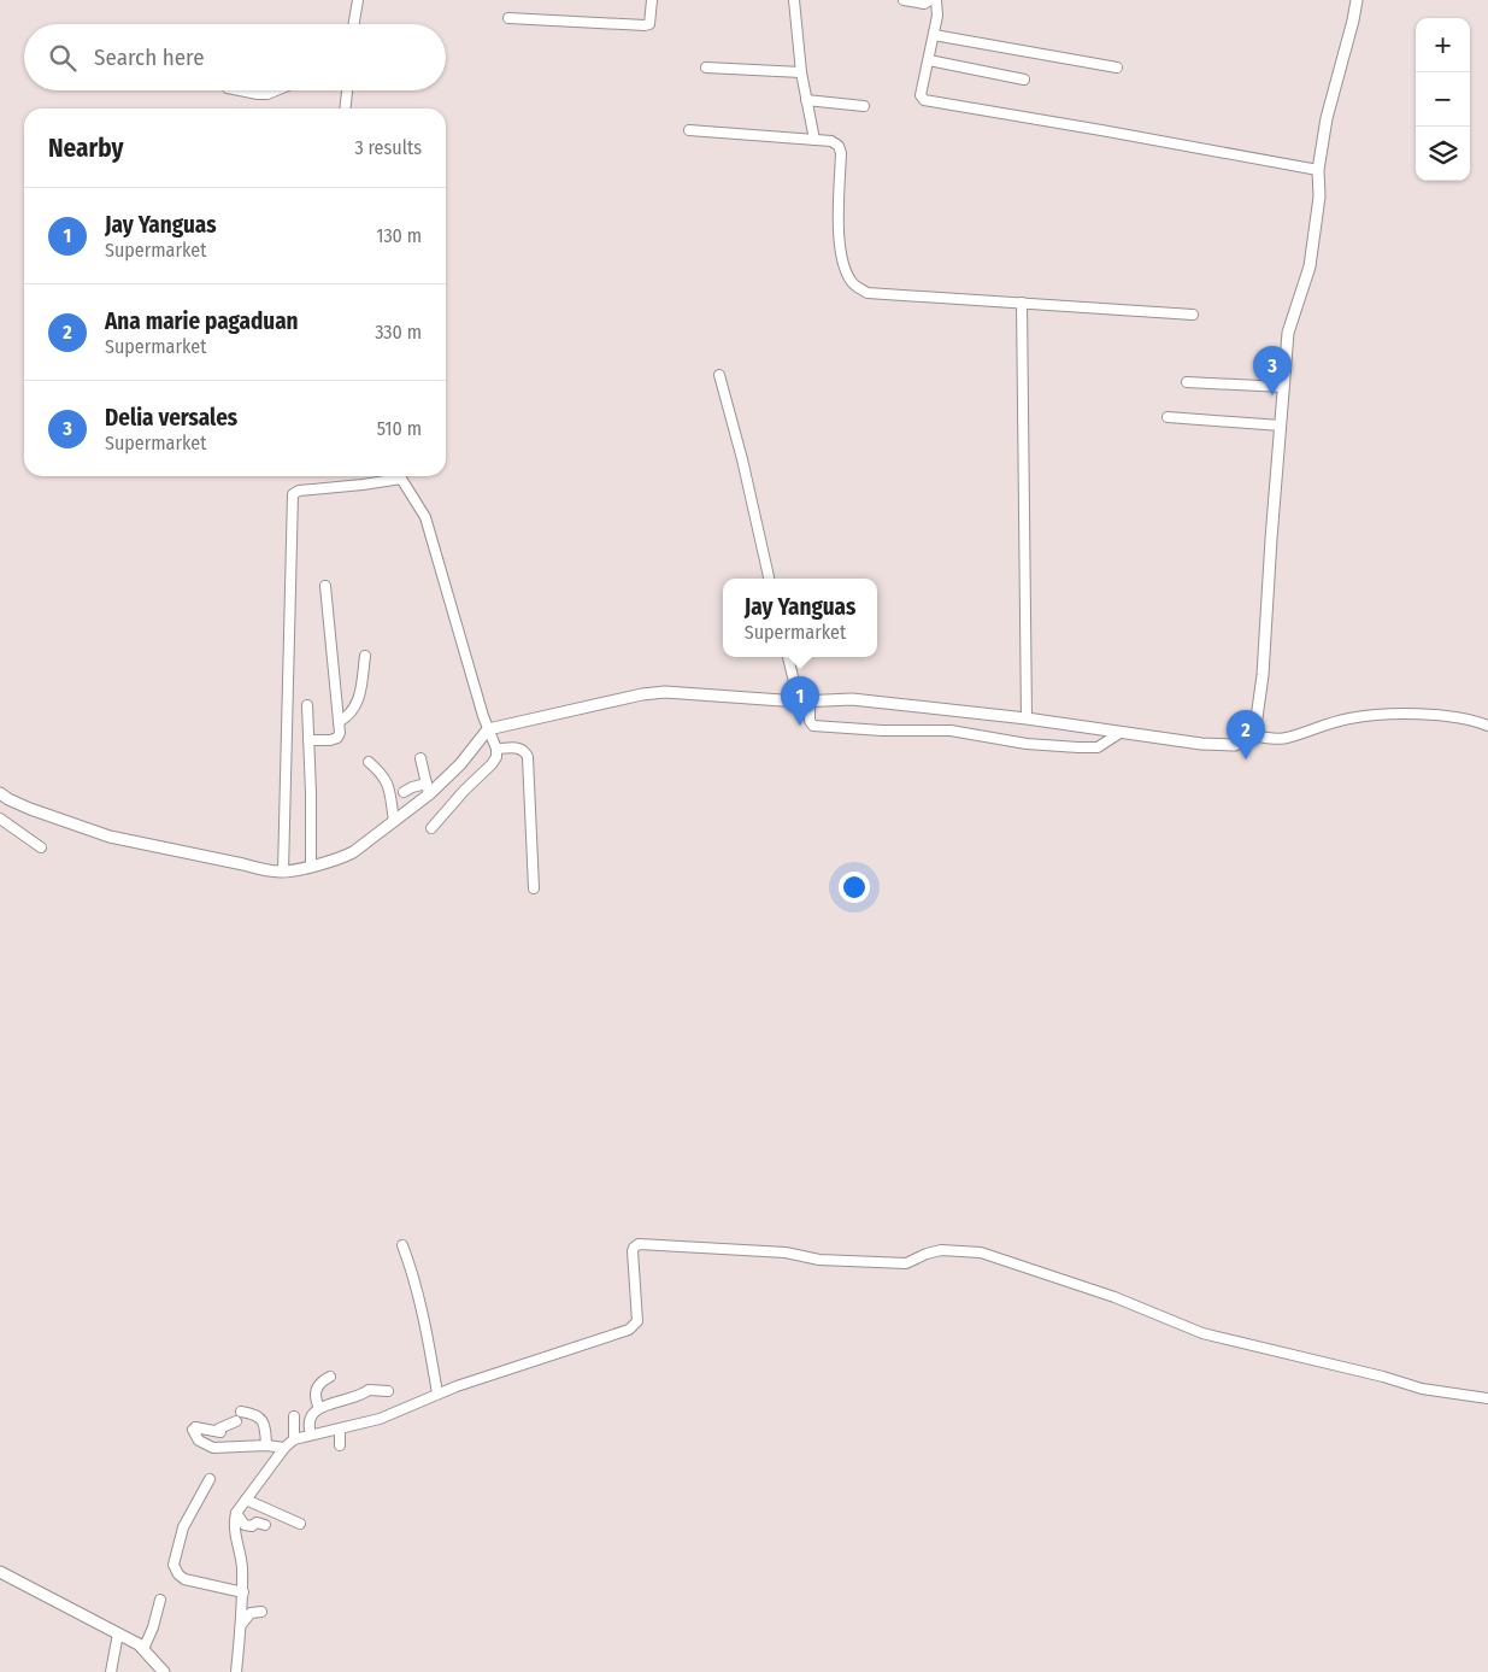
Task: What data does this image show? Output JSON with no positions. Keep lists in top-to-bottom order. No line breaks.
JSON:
{"page":{"map_buttons":["+","−"],"search":"Search here","heading":["Nearby","3 results"],"list":[{"mark":"1","name":"Jay Yanguas","note":"Supermarket","value":"130 m"},{"mark":"2","name":"Ana marie pagaduan","note":"Supermarket","value":"330 m"},{"mark":"3","name":"Delia versales","note":"Supermarket","value":"510 m"}],"pins":["3","1","2"],"popup":["Jay Yanguas","Supermarket"]}}
